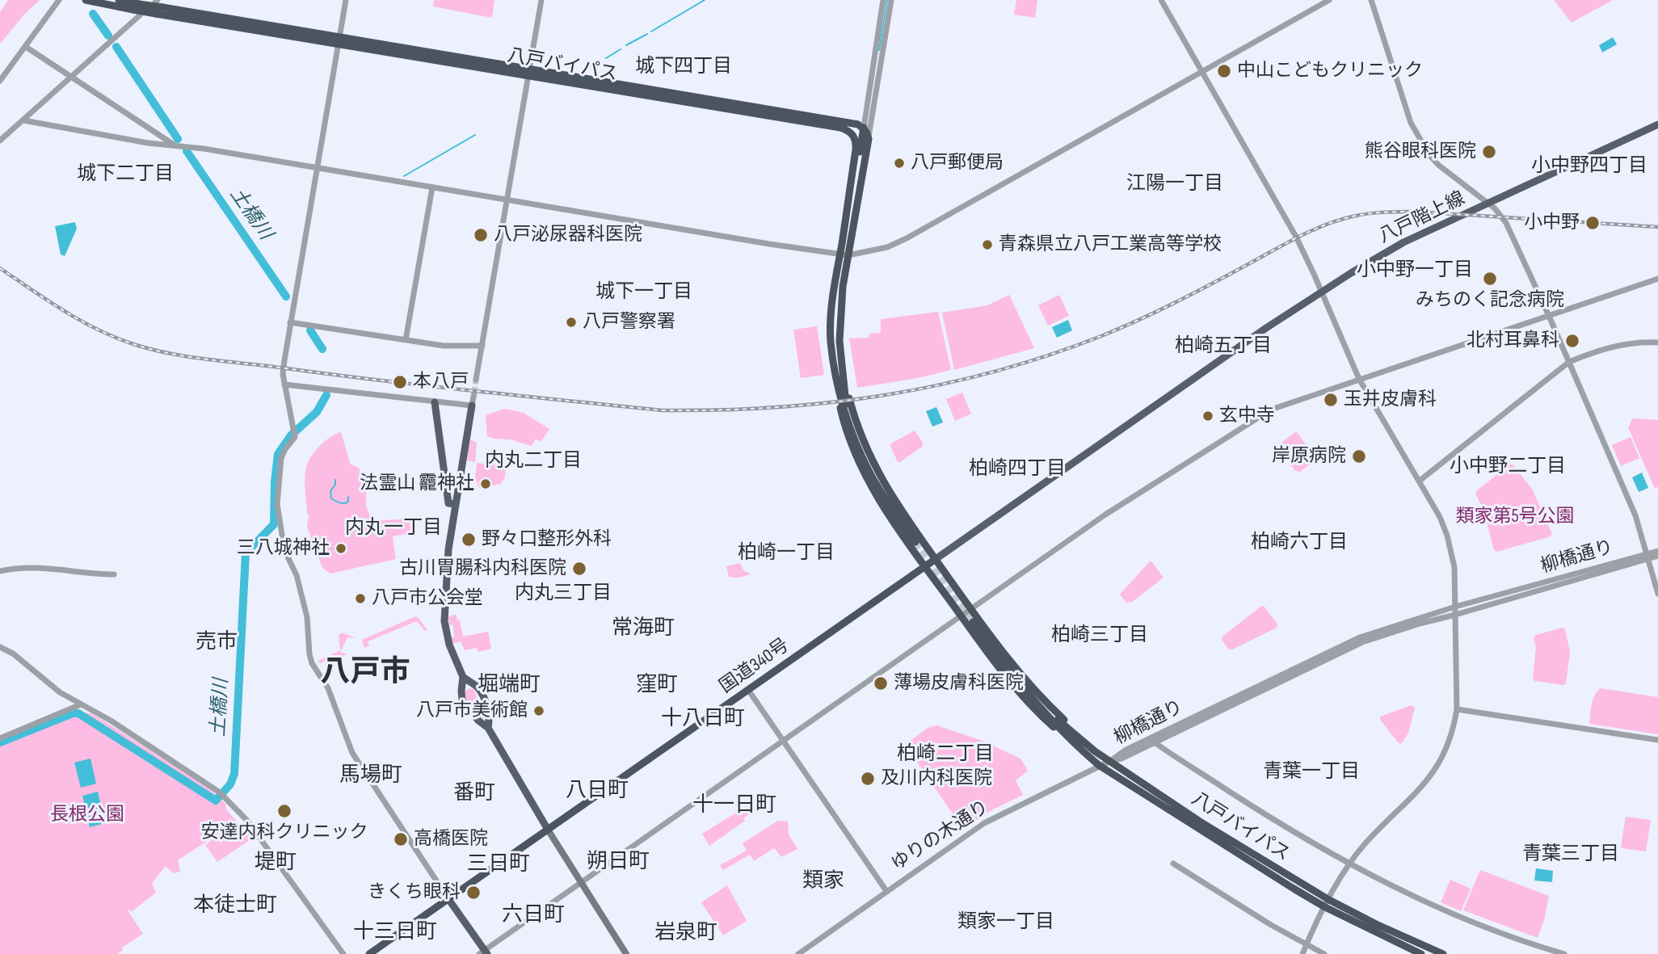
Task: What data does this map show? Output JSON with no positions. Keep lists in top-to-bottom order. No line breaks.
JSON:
{"streets":{"highway":["八戸バイパス","国道340号"],"main road":["八戸階上線"],"street":["柳橋通り","ゆりの木通り"]},"crossings":[["八戸バイパス","柳橋通り"],["八戸バイパス","ゆりの木通り"],["八戸階上線","国道340号"],["柳橋通り","ゆりの木通り"]],"districts":["城下四丁目","小中野四丁目","城下二丁目","江陽一丁目","小中野一丁目","城下一丁目","柏崎五丁目","内丸二丁目","小中野二丁目","柏崎四丁目","内丸一丁目","柏崎六丁目","柏崎一丁目","内丸三丁目","常海町","柏崎三丁目","売市","八戸市","堀端町","窪町","十八日町","柏崎二丁目","青葉一丁目","馬場町","八日町","番町","十一日町","青葉三丁目","朔日町","堤町","三日町","類家","本徒士町","六日町","類家一丁目","十三日町","岩泉町"],"water":["土橋川"],"parks":["類家第5号公園","長根公園"],"places":["中山こどもクリニック","熊谷眼科医院","八戸郵便局","小中野","八戸泌尿器科医院","青森県立八戸工業高等学校","みちのく記念病院","八戸警察署","北村耳鼻科","本八戸","玉井皮膚科","玄中寺","岸原病院","法霊山 龗神社","野々口整形外科","三八城神社","古川胃腸科内科医院","八戸市公会堂","薄場皮膚科医院","八戸市美術館","及川内科医院","安達内科クリニック","高橋医院","きくち眼科"]}
